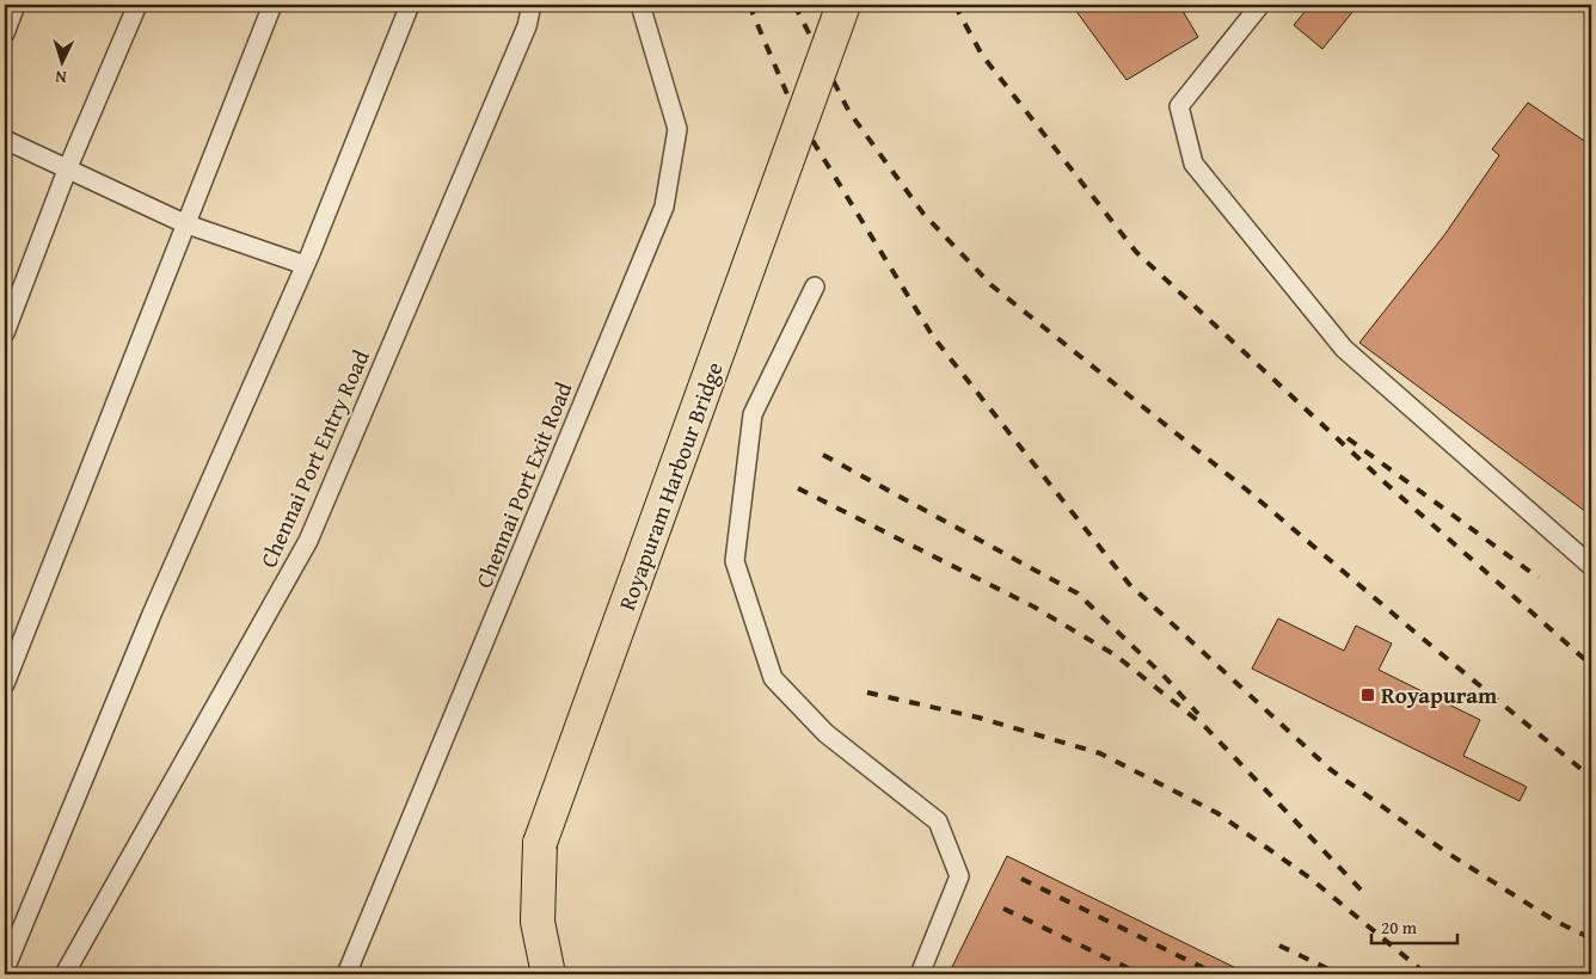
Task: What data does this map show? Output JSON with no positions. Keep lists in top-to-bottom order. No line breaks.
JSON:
{"streets":{"main road":["Royapuram Harbour Bridge"],"lane":["Chennai Port Entry Road","Chennai Port Exit Road"]},"places":{"transit":["Royapuram"]},"scale_bar":"20 m","north":"bottom"}
